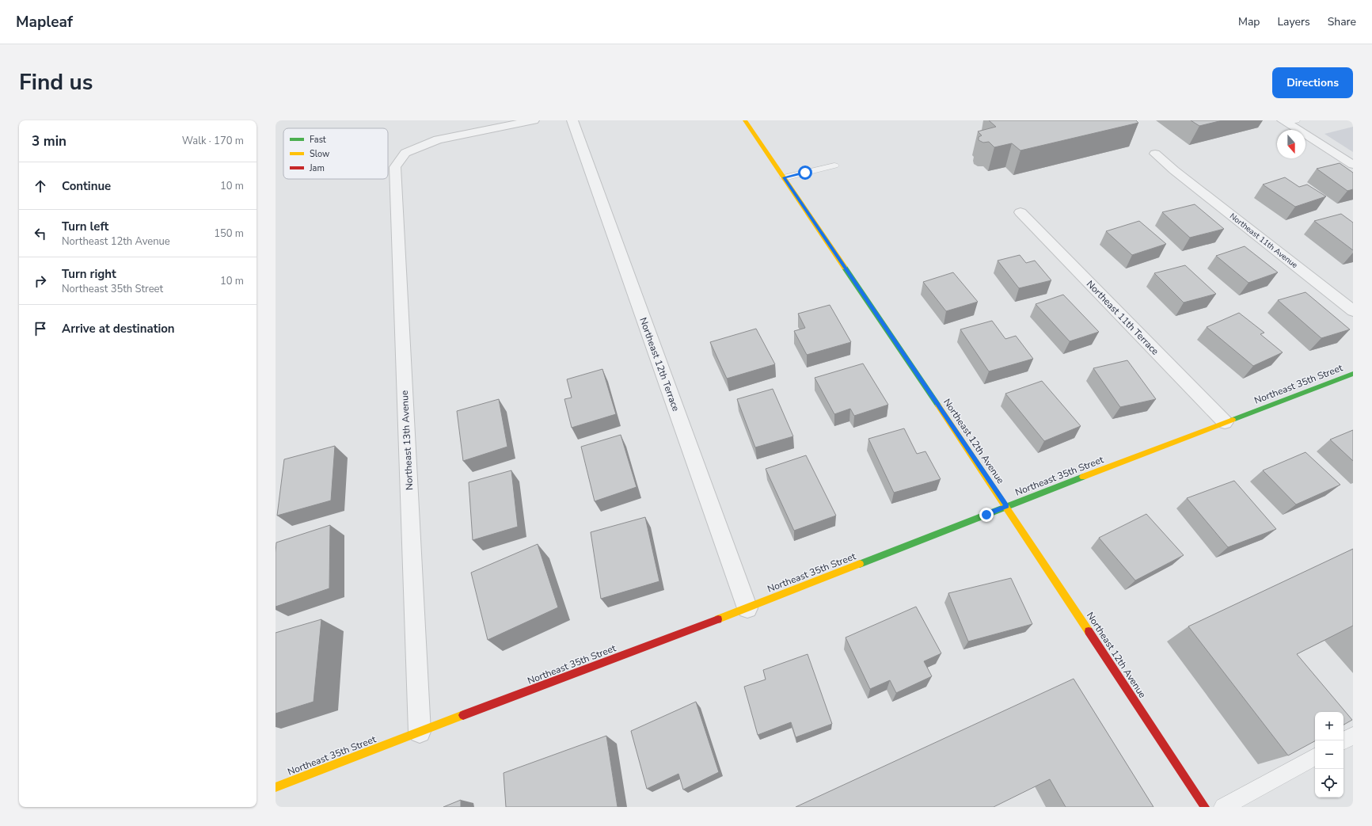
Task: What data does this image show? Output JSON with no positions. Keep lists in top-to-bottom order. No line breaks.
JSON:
{"streets":{"street":["Northeast 11th Avenue","Northeast 11th Terrace","Northeast 12th Terrace","Northeast 35th Street","Northeast 13th Avenue","Northeast 12th Avenue"]},"crossings":[["Northeast 11th Terrace","Northeast 35th Street"],["Northeast 12th Terrace","Northeast 35th Street"],["Northeast 35th Street","Northeast 13th Avenue"],["Northeast 35th Street","Northeast 12th Avenue"]],"legend":["Fast","Slow","Jam"],"north":"bottom","page":{"header":"Mapleaf","nav":["Map","Layers","Share"],"title":"Find us","buttons":"Directions","heading":["3 min","Walk · 170 m"],"list":[["Continue","10 m"],["Turn left","Northeast 12th Avenue","150 m"],["Turn right","Northeast 35th Street","10 m"],"Arrive at destination"],"map_buttons":["+","−"]}}
